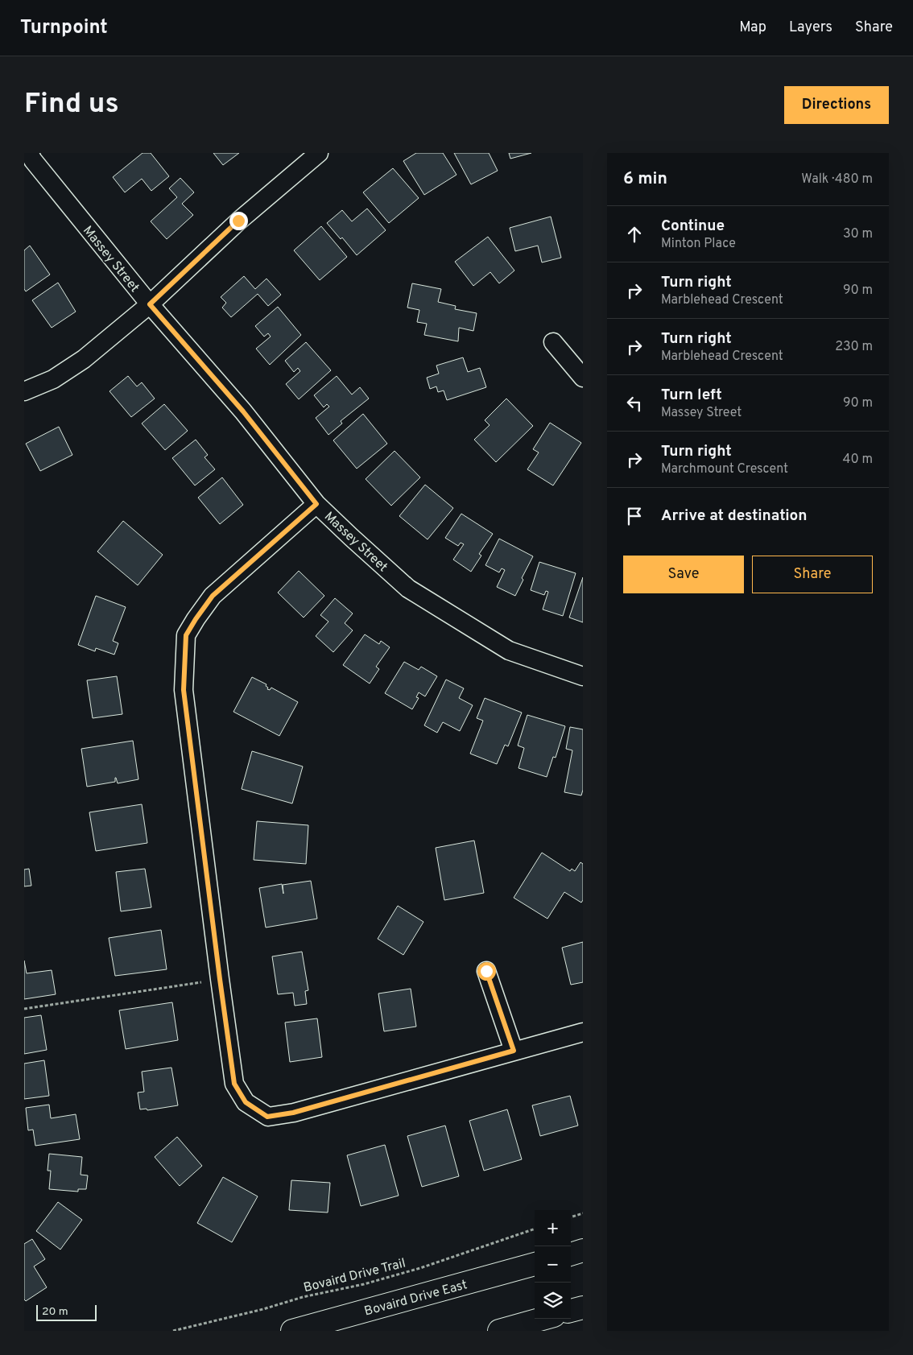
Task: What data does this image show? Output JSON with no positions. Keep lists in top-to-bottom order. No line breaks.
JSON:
{"streets":{"main road":["Bovaird Drive East"],"street":["Massey Street"],"path":["Bovaird Drive Trail"]},"scale_bar":"20 m","page":{"header":"Turnpoint","nav":["Map","Layers","Share"],"buttons":["Directions",["Save","Share"]],"title":"Find us","heading":["6 min","Walk · 480 m"],"list":[["Continue","Minton Place","30 m"],["Turn right","Marblehead Crescent","90 m"],["Turn right","Marblehead Crescent","230 m"],["Turn left","Massey Street","90 m"],["Turn right","Marchmount Crescent","40 m"],"Arrive at destination"],"map_buttons":["+","−"],"scale":"20 m"}}
